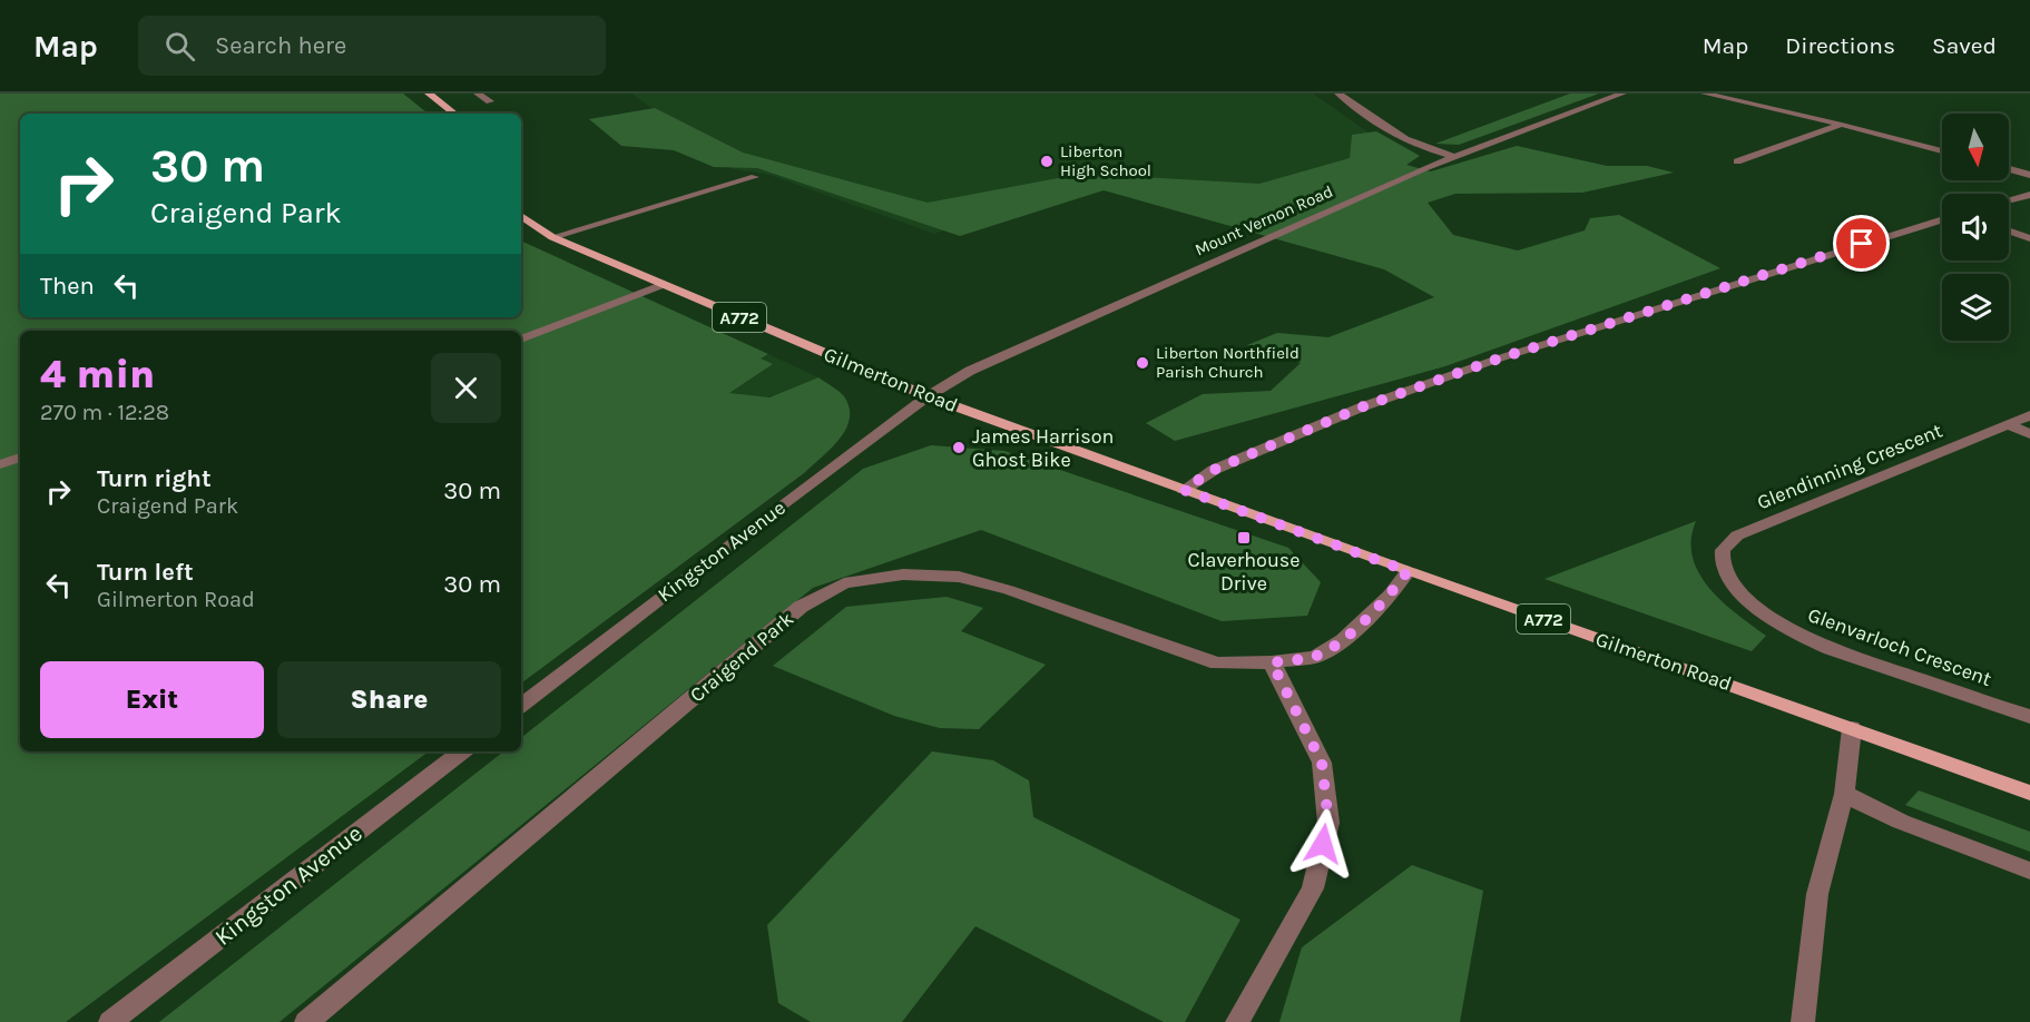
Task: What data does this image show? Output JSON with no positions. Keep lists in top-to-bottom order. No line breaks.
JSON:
{"streets":{"main road":["A772","Gilmerton Road"],"street":["Mount Vernon Road","Glendinning Crescent","Kingston Avenue","Glenvarloch Crescent","Craigend Park"]},"crossings":[["Mount Vernon Road","Gilmerton Road"],["Mount Vernon Road","Kingston Avenue"],["Gilmerton Road","Kingston Avenue"],["Gilmerton Road","Craigend Park"],["Glendinning Crescent","Glenvarloch Crescent"]],"places":{"other":["Liberton High School","Liberton Northfield Parish Church","James Harrison Ghost Bike"],"transit":["Claverhouse Drive"]},"north":"bottom","page":{"header":"Map","search":"Search here","nav":["Map","Directions","Saved"],"turn":["30 m","Craigend Park"],"then":"Then","heading":["4 min","270 m · 12:28"],"list":[{"name":"Turn right","note":"Craigend Park","value":"30 m"},{"name":"Turn left","note":"Gilmerton Road","value":"30 m"}],"buttons":["Exit","Share"]}}
